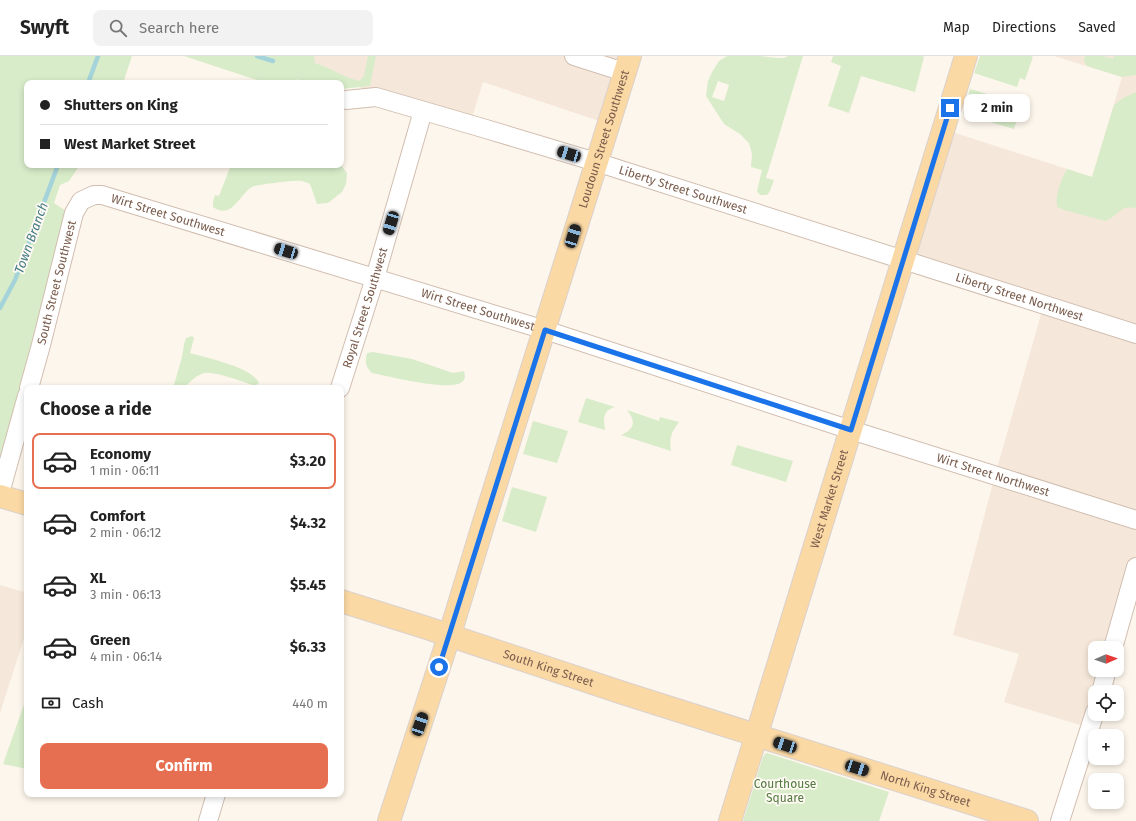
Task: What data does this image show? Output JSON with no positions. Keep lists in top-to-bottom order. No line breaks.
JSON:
{"streets":{"main road":["Loudoun Street Southwest","West Market Street","South King Street","North King Street"],"street":["Liberty Street Southwest","Wirt Street Southwest","South Street Southwest","Liberty Street Northwest","Royal Street Southwest","Wirt Street Northwest"]},"crossings":[["Loudoun Street Southwest","Liberty Street Southwest"],["Loudoun Street Southwest","Wirt Street Southwest"],["Loudoun Street Southwest","South King Street"],["Liberty Street Southwest","Liberty Street Northwest"],["Liberty Street Southwest","Royal Street Southwest"],["Liberty Street Southwest","West Market Street"],["Wirt Street Southwest","South Street Southwest"],["Wirt Street Southwest","Royal Street Southwest"],["Wirt Street Southwest","Wirt Street Northwest"],["Wirt Street Southwest","West Market Street"],["Liberty Street Northwest","West Market Street"],["Wirt Street Northwest","West Market Street"],["West Market Street","South King Street"],["West Market Street","North King Street"],["South King Street","North King Street"]],"water":["Town Branch"],"parks":["Courthouse Square"],"north":"right","page":{"header":"Swyft","search":"Search here","nav":["Map","Directions","Saved"],"banner":["Shutters on King","West Market Street"],"bubble":"2 min","heading":"Choose a ride","list":[{"name":"Economy","note":"1 min · 06:11","value":"$3.20"},{"name":"Comfort","note":"2 min · 06:12","value":"$4.32"},{"name":"XL","note":"3 min · 06:13","value":"$5.45"},{"name":"Green","note":"4 min · 06:14","value":"$6.33"}],"map_buttons":["+","−"],"pay":["Cash","440 m"],"buttons":"Confirm"}}
